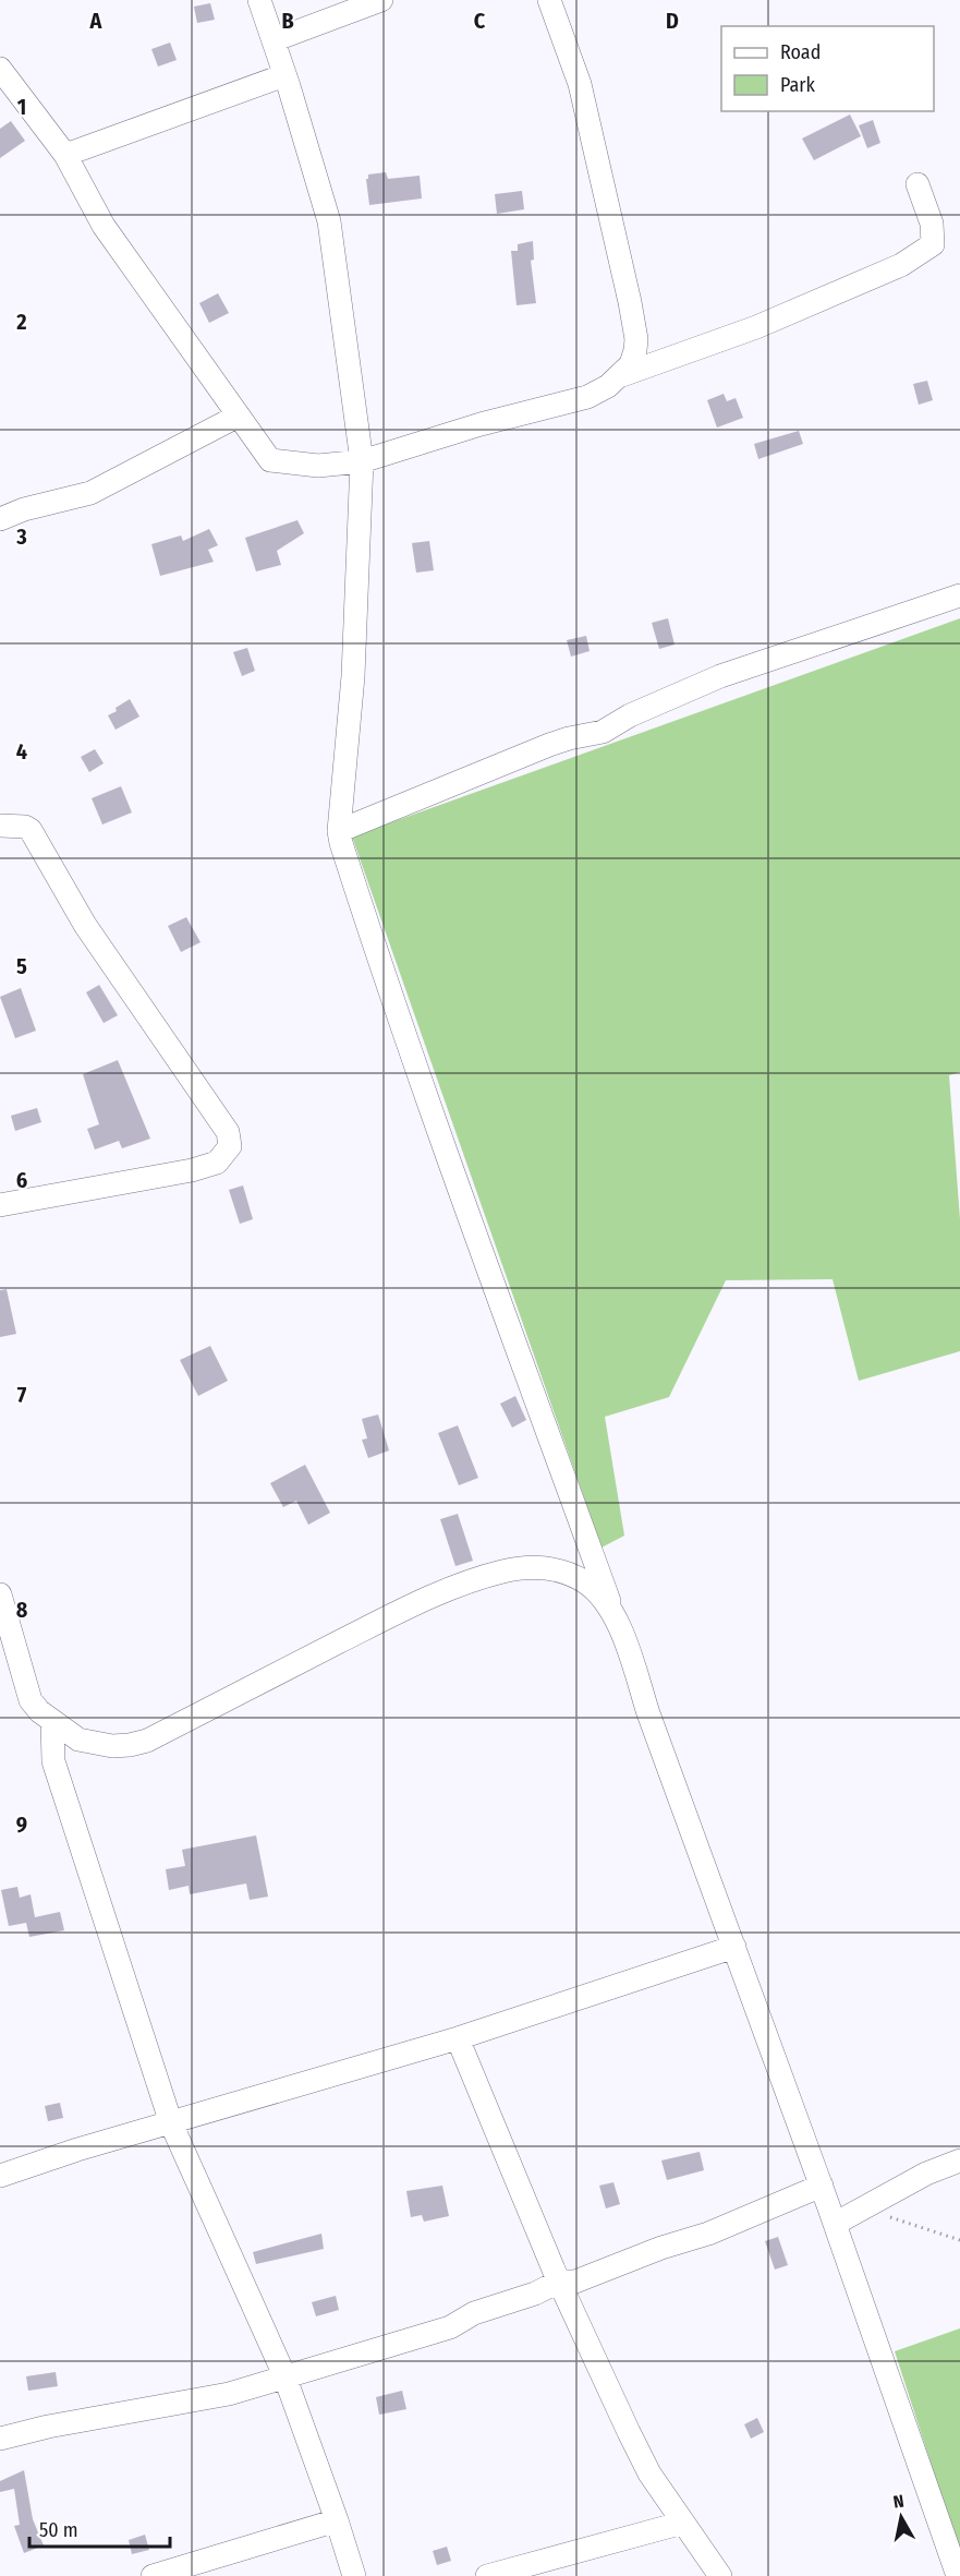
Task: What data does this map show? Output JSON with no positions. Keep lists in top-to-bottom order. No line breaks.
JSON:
{"legend":["Road","Park"],"scale_bar":"50 m","north":"top","grid":{"columns":["A","B","C","D"],"rows":["1","2","3","4","5","6","7","8","9"]}}
